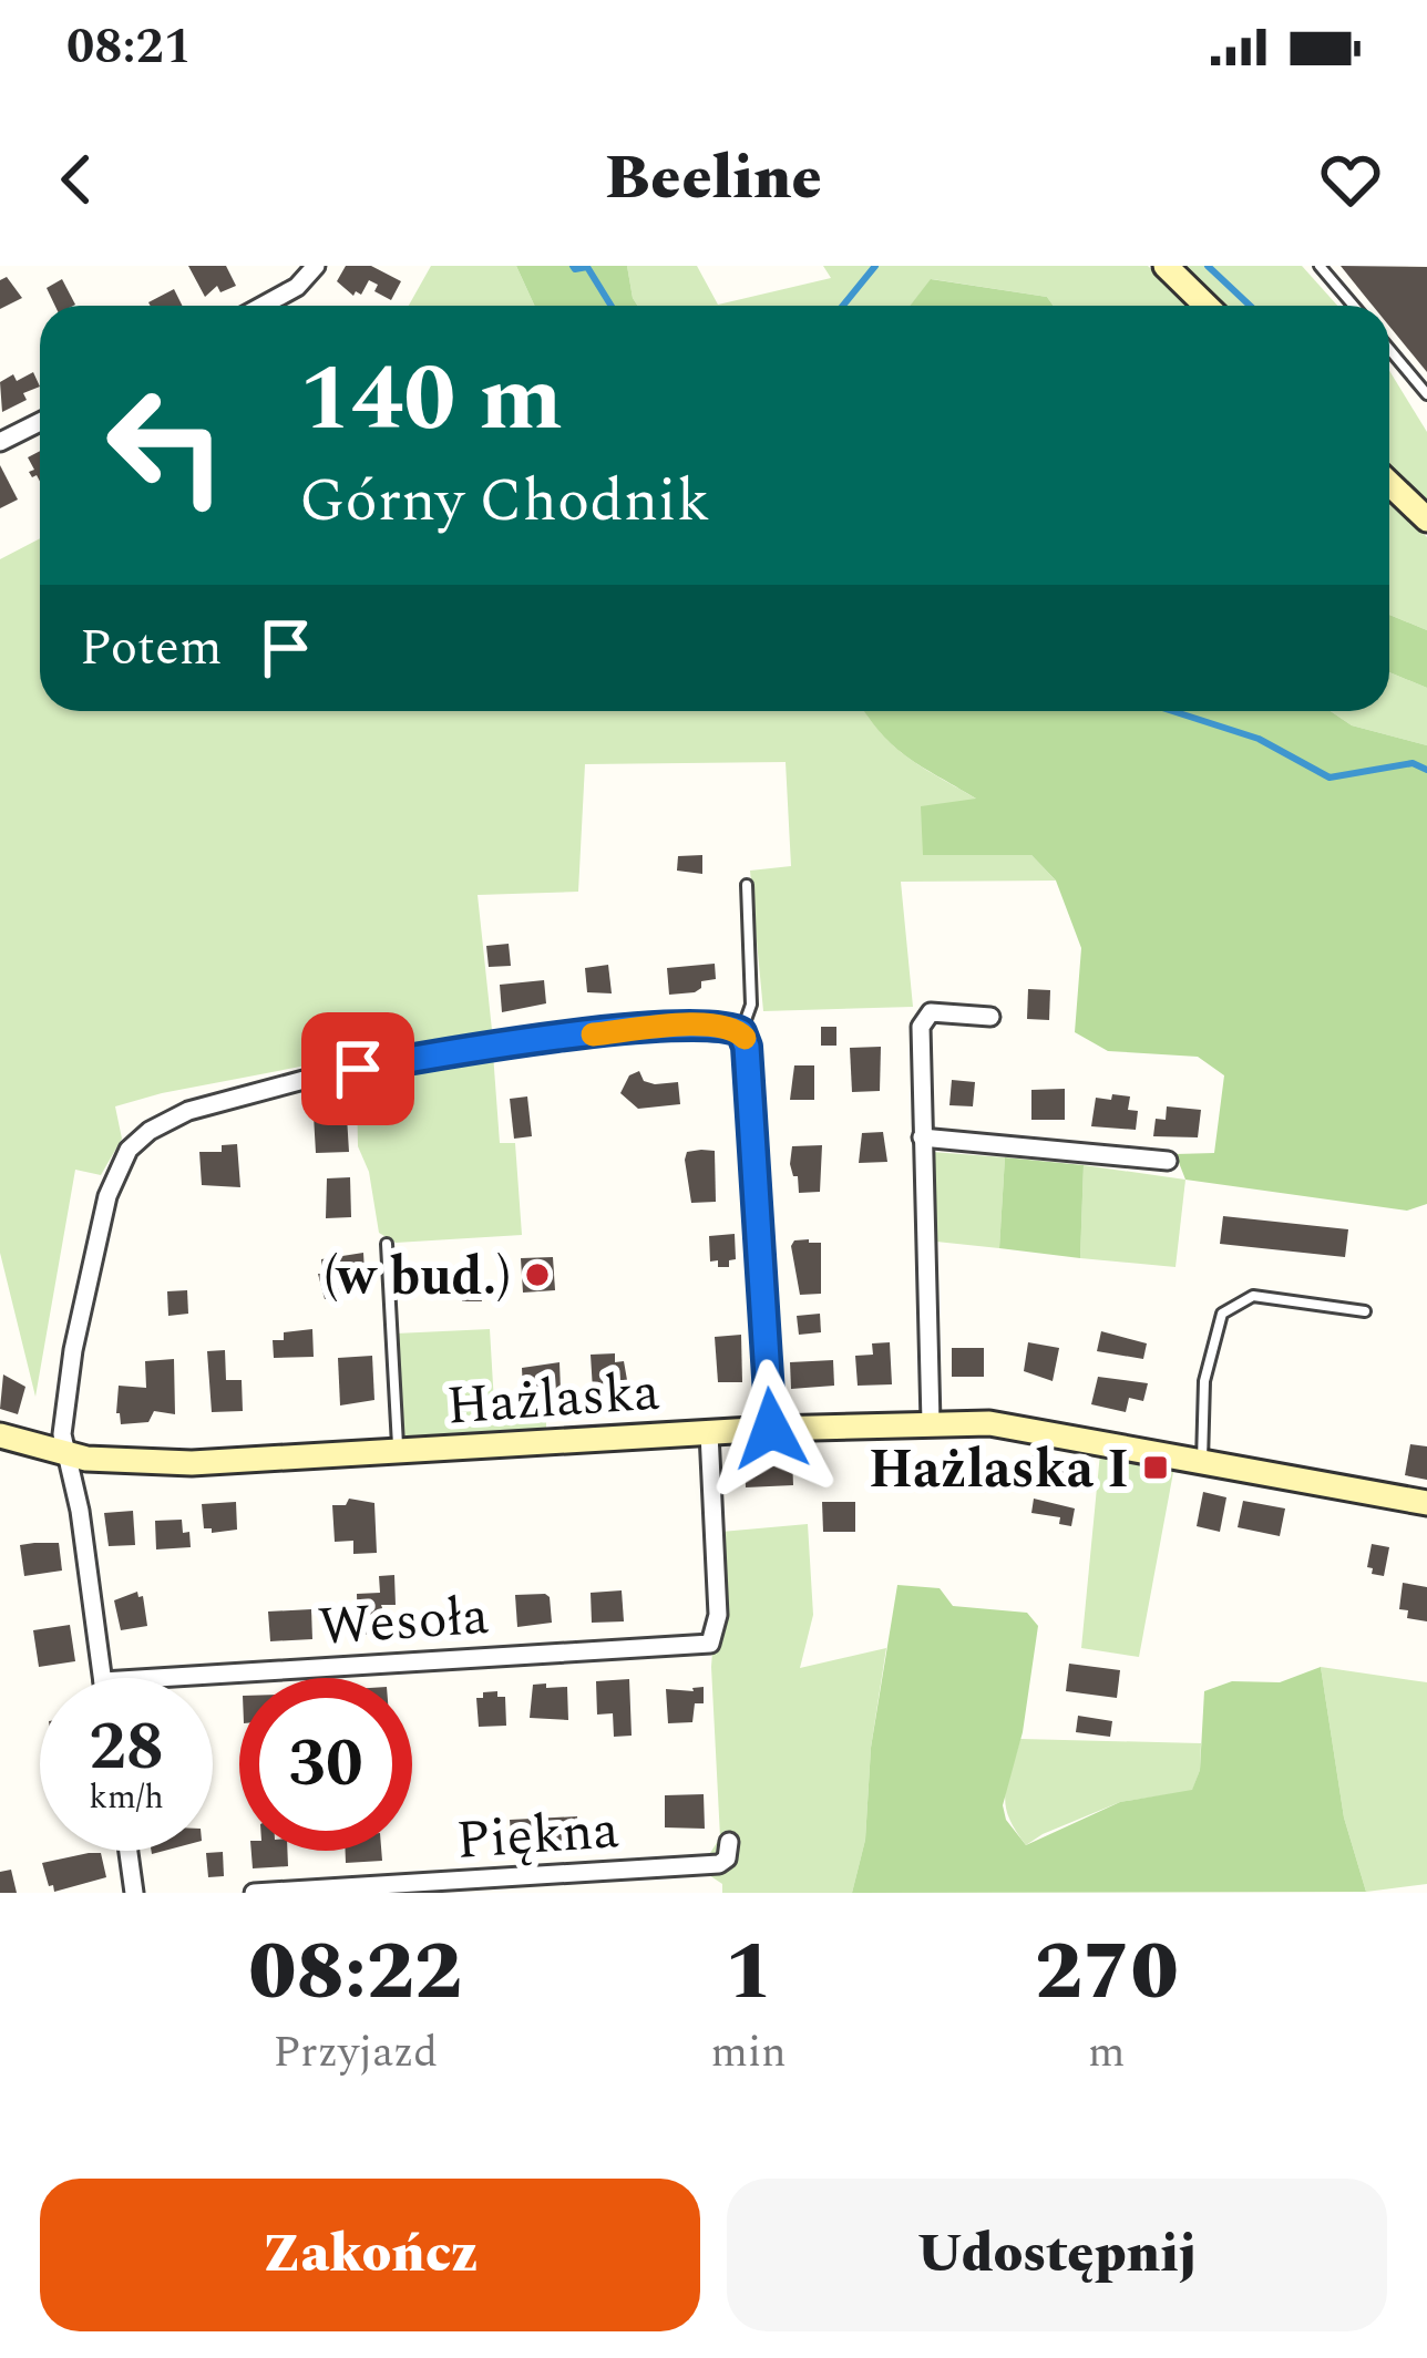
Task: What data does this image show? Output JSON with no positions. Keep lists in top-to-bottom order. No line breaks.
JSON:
{"streets":{"street":["Hażlaska","Wesoła","Piękna"]},"crossings":[["Hażlaska","Wesoła"]],"places":{"other":["(w bud.)"],"transit":["Hażlaska I"]},"page":{"status":"08:21","header":"Beeline","turn":["140 m","Górny Chodnik"],"then":"Potem","speed":"28 km/h","limit":"30","eta":["08:22","Przyjazd","1","min","270","m"],"buttons":["Zakończ","Udostępnij"]}}
